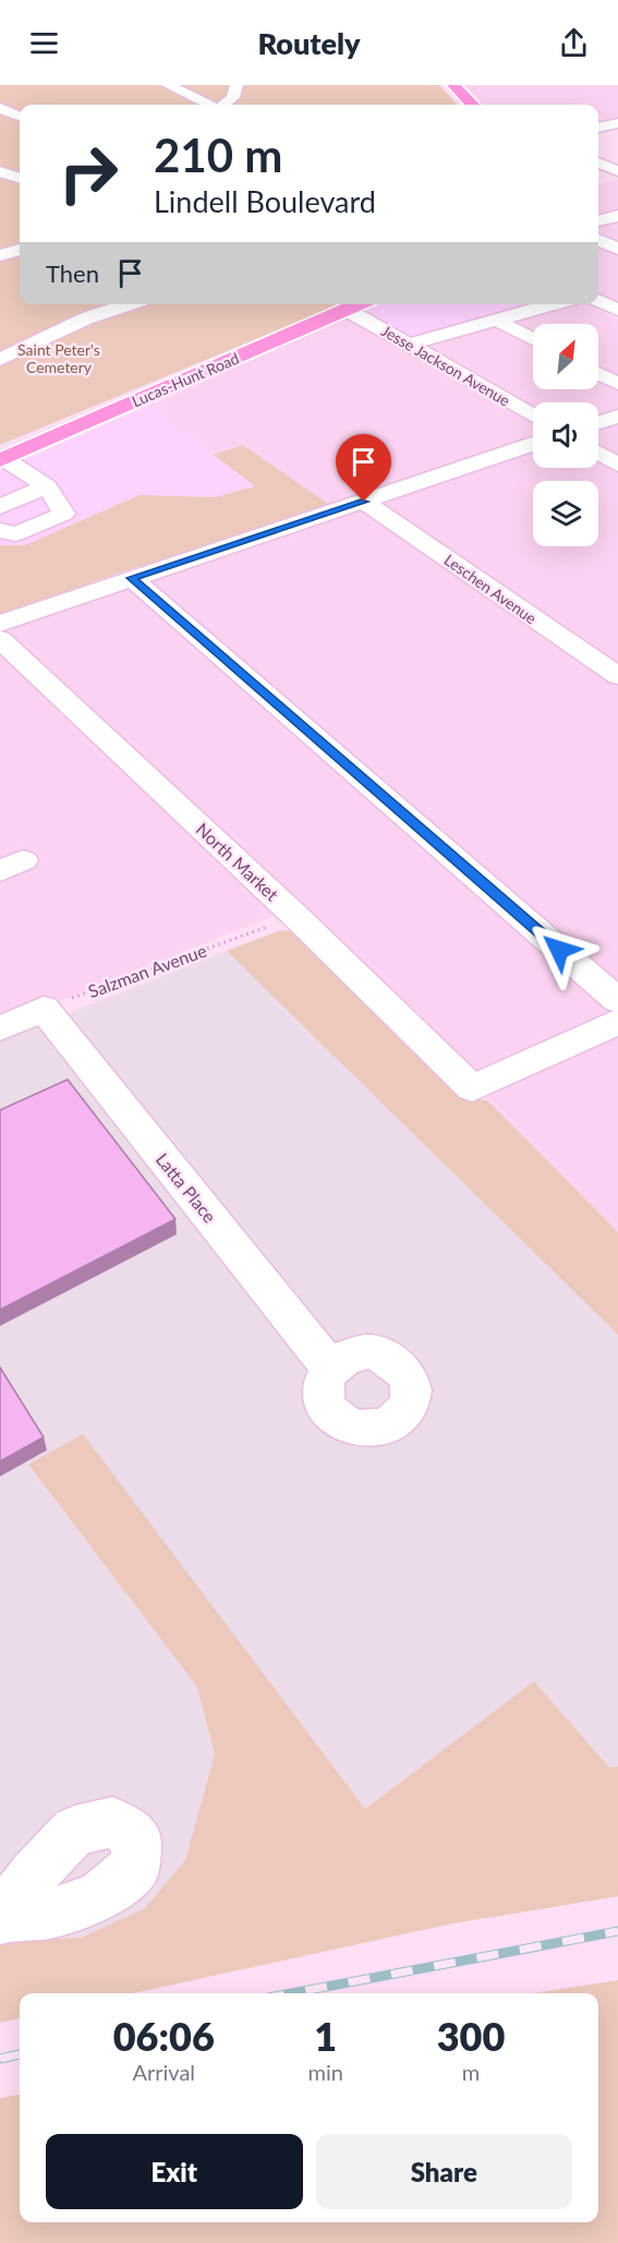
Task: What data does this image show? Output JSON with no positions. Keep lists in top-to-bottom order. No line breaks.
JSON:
{"streets":{"main road":["Lucas-Hunt Road"],"street":["Jesse Jackson Avenue","Leschen Avenue","North Market","Latta Place"],"path":["Salzman Avenue"]},"crossings":[["Jesse Jackson Avenue","Lucas-Hunt Road"],["North Market","Salzman Avenue"],["Salzman Avenue","Latta Place"]],"parks":["Saint Peter's Cemetery"],"north":"top right","page":{"header":"Routely","turn":["210 m","Lindell Boulevard"],"then":"Then","eta":["06:06","Arrival","1","min","300","m"],"buttons":["Exit","Share"]}}
